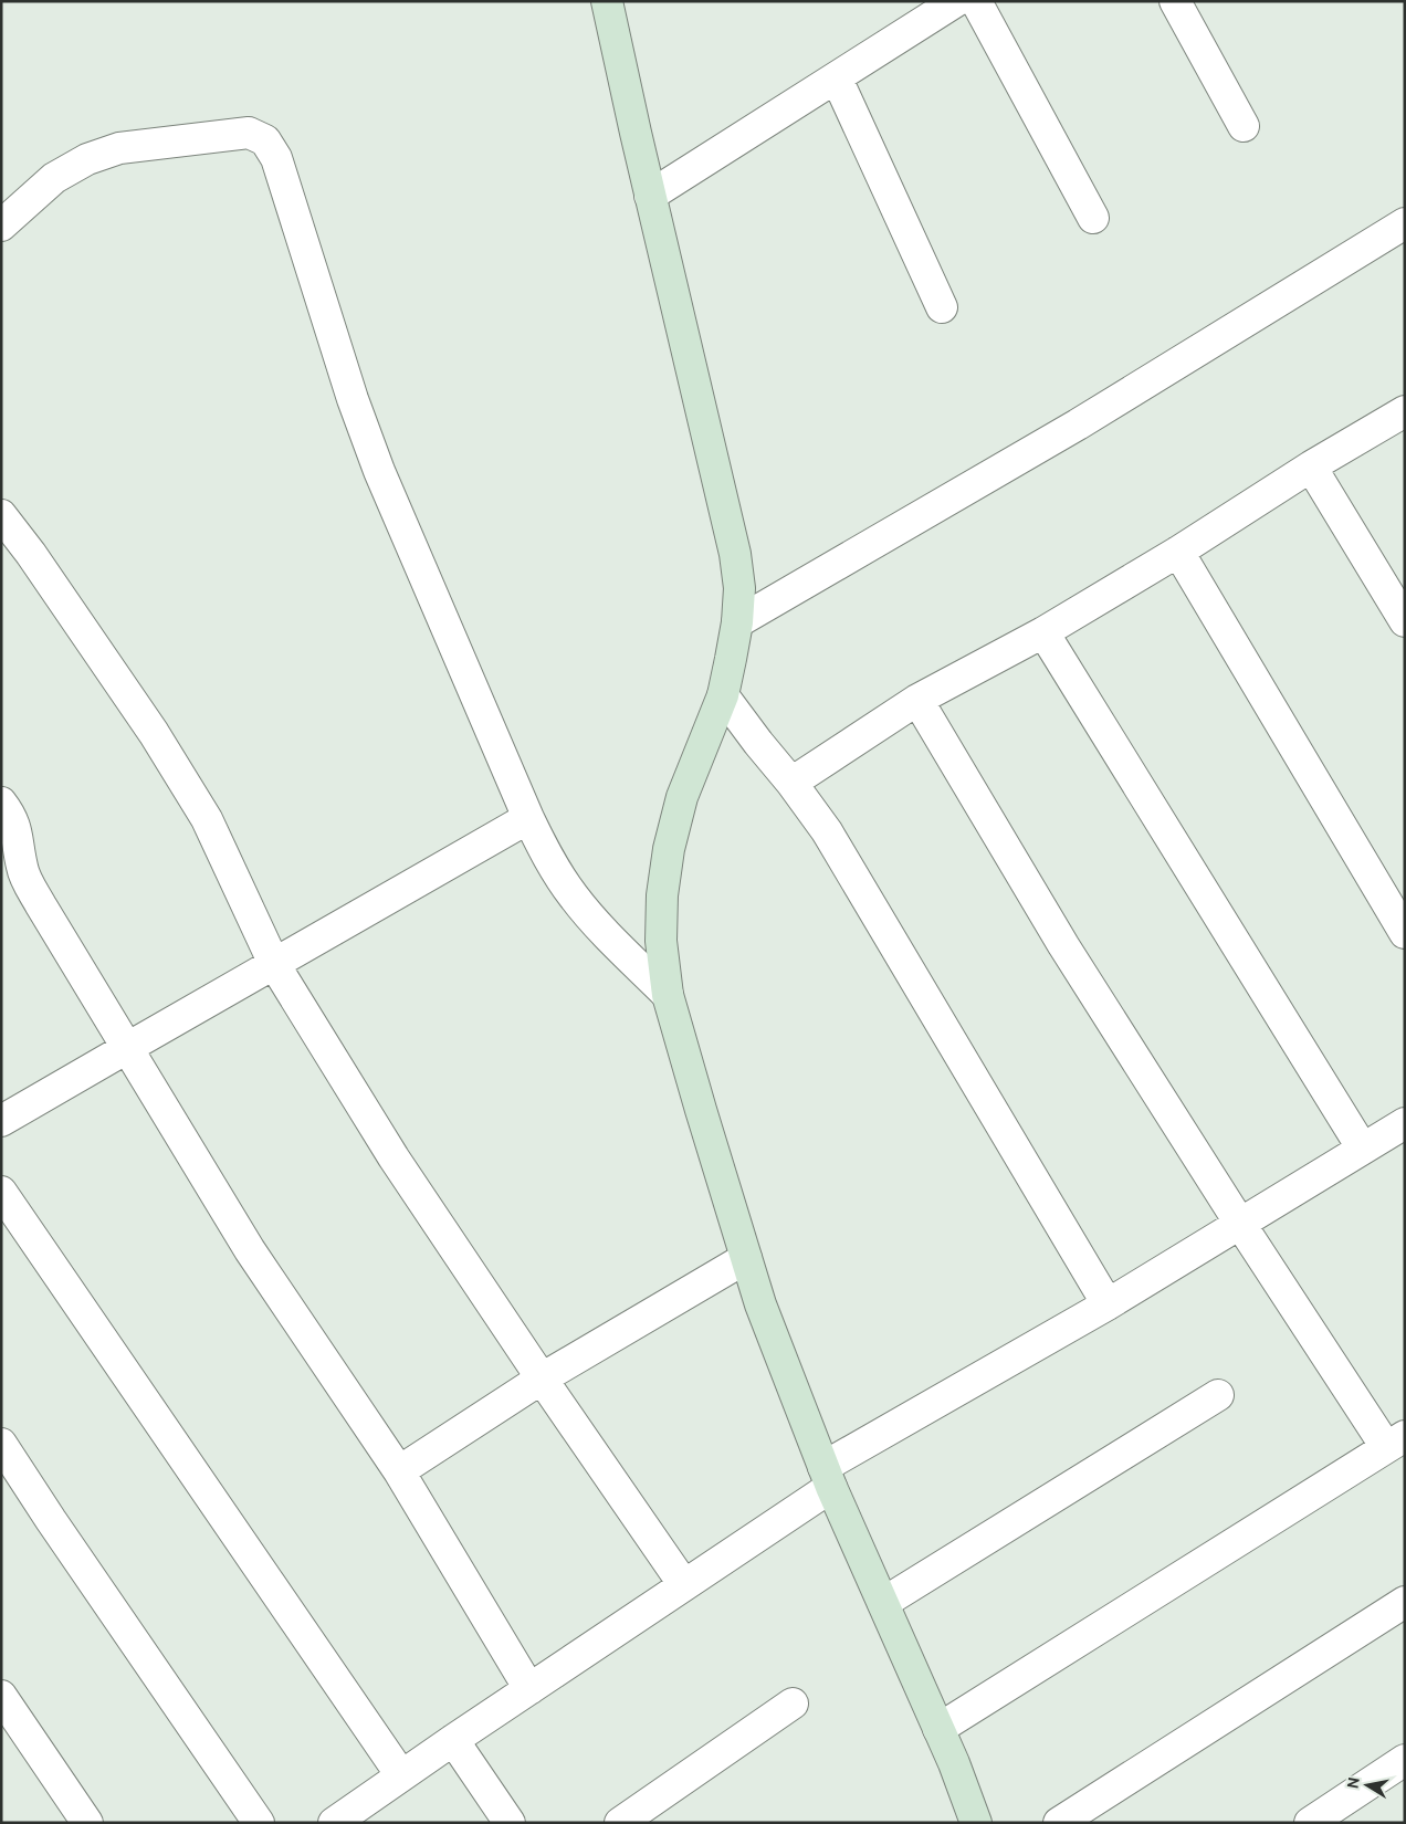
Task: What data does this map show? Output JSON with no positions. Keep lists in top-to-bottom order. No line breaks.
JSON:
{"north":"left"}
